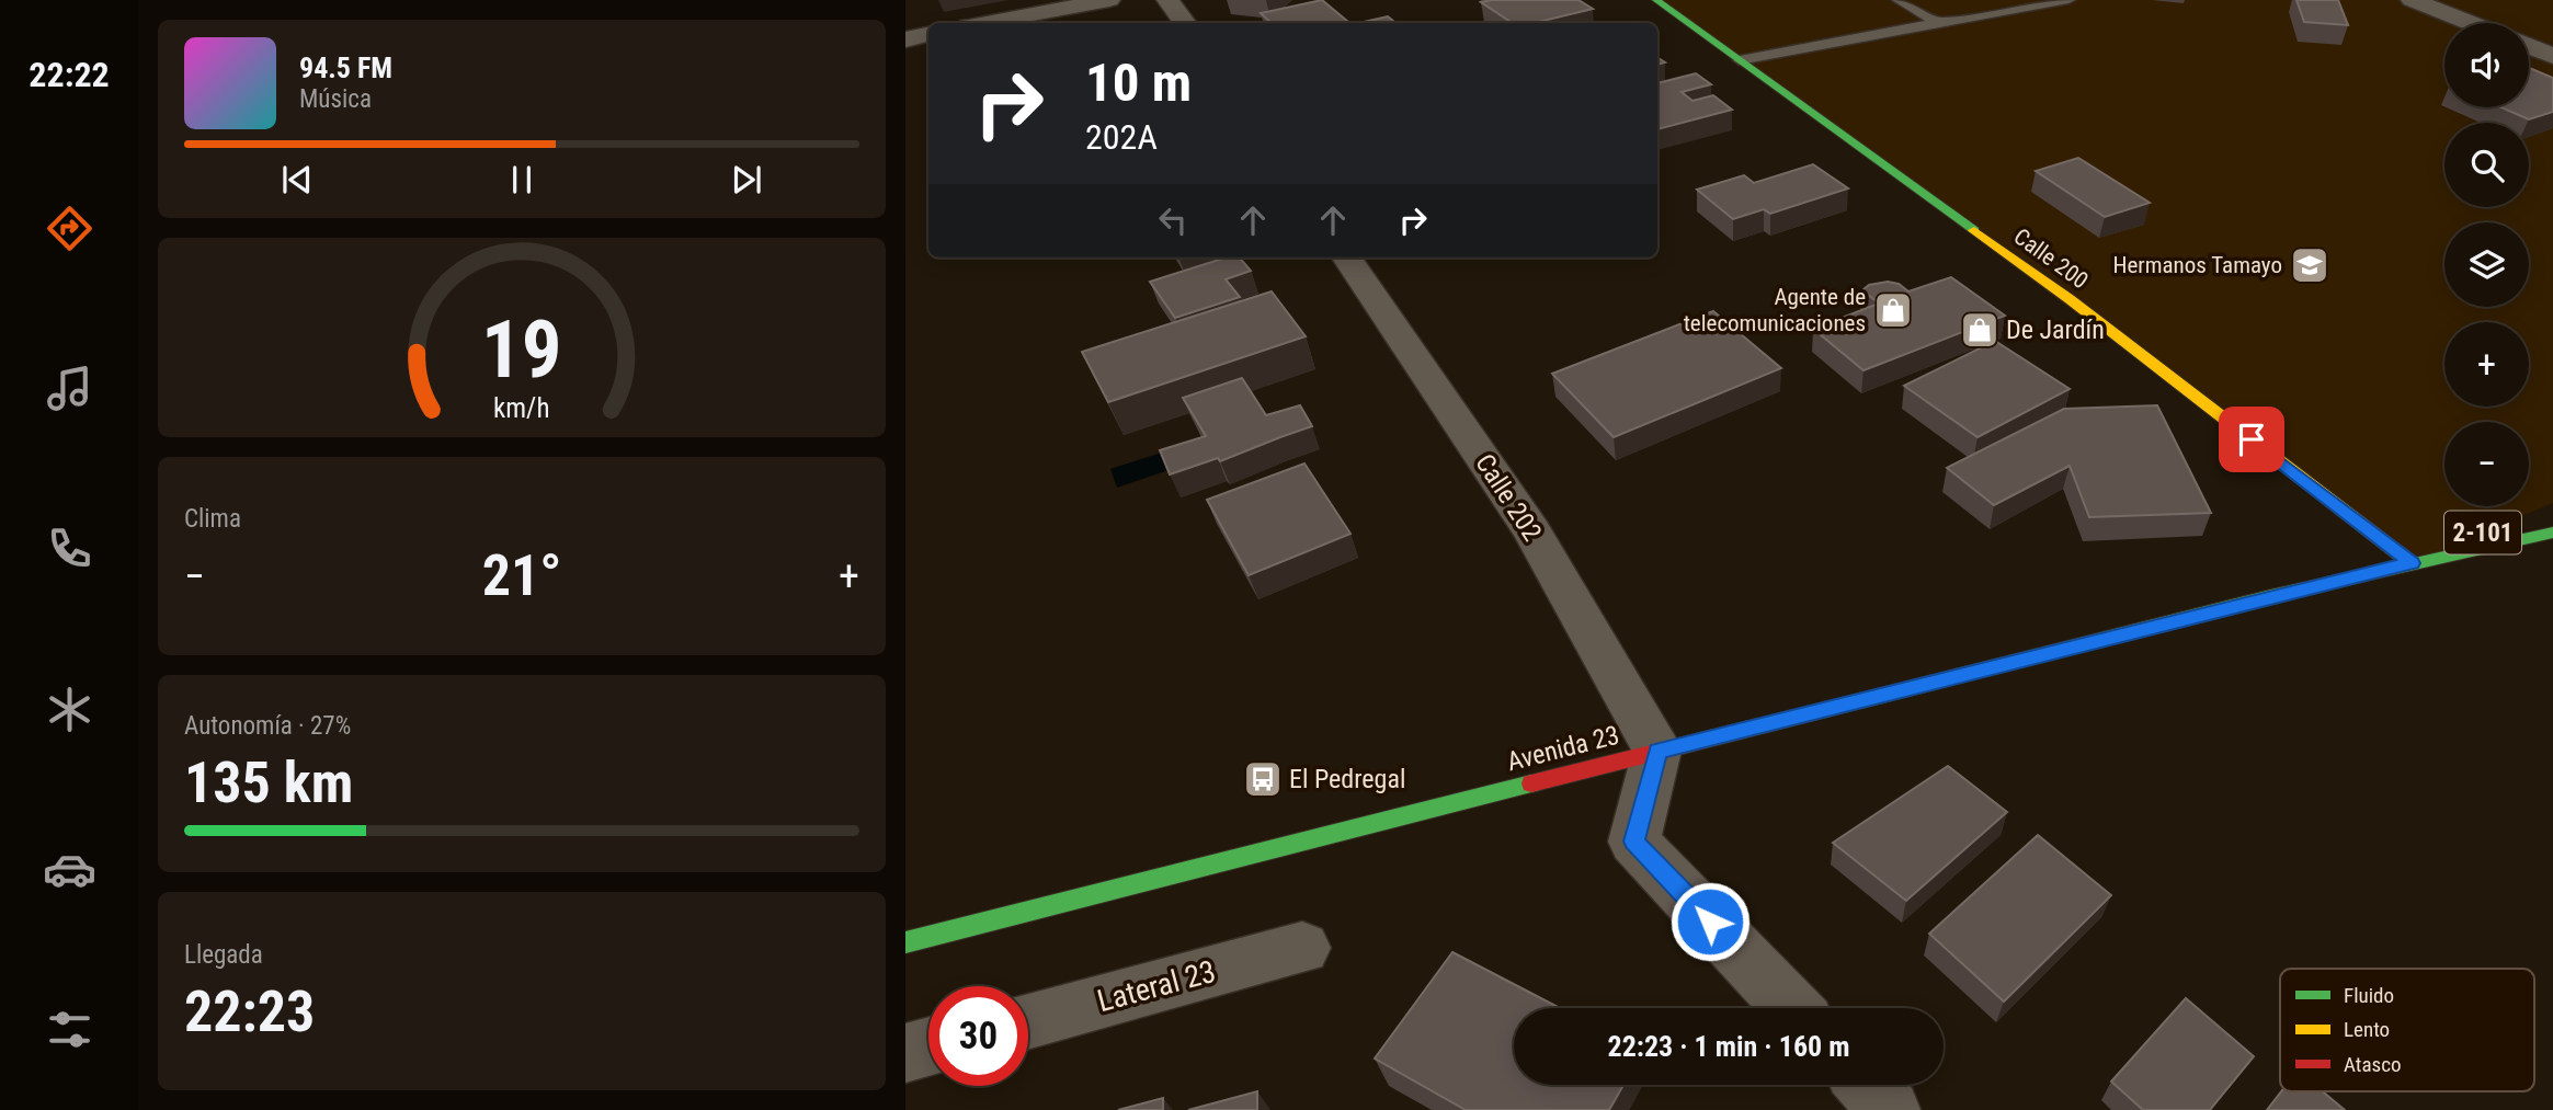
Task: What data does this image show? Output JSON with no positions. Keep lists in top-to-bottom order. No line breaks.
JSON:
{"streets":{"street":["Calle 200","Calle 202","2-101","Avenida 23","Lateral 23"]},"crossings":[["Calle 200","Avenida 23"],["Calle 202","Avenida 23"]],"places":{"school or university":["Hermanos Tamayo"],"shop":["Agente de telecomunicaciones","De Jardín"],"bus stop":["El Pedregal"]},"legend":["Fluido","Lento","Atasco"],"page":{"tabs":"22:22","map_buttons":["+","−"],"turn":["10 m","202A"],"song":["94.5 FM","Música"],"tile":["Clima",["Autonomía · 27%","135 km"],["Llegada","22:23"]],"heat":["−","21°","+"],"limit":"30","trip":"22:23 · 1 min · 160 m","gauge":["19","km/h"]}}
